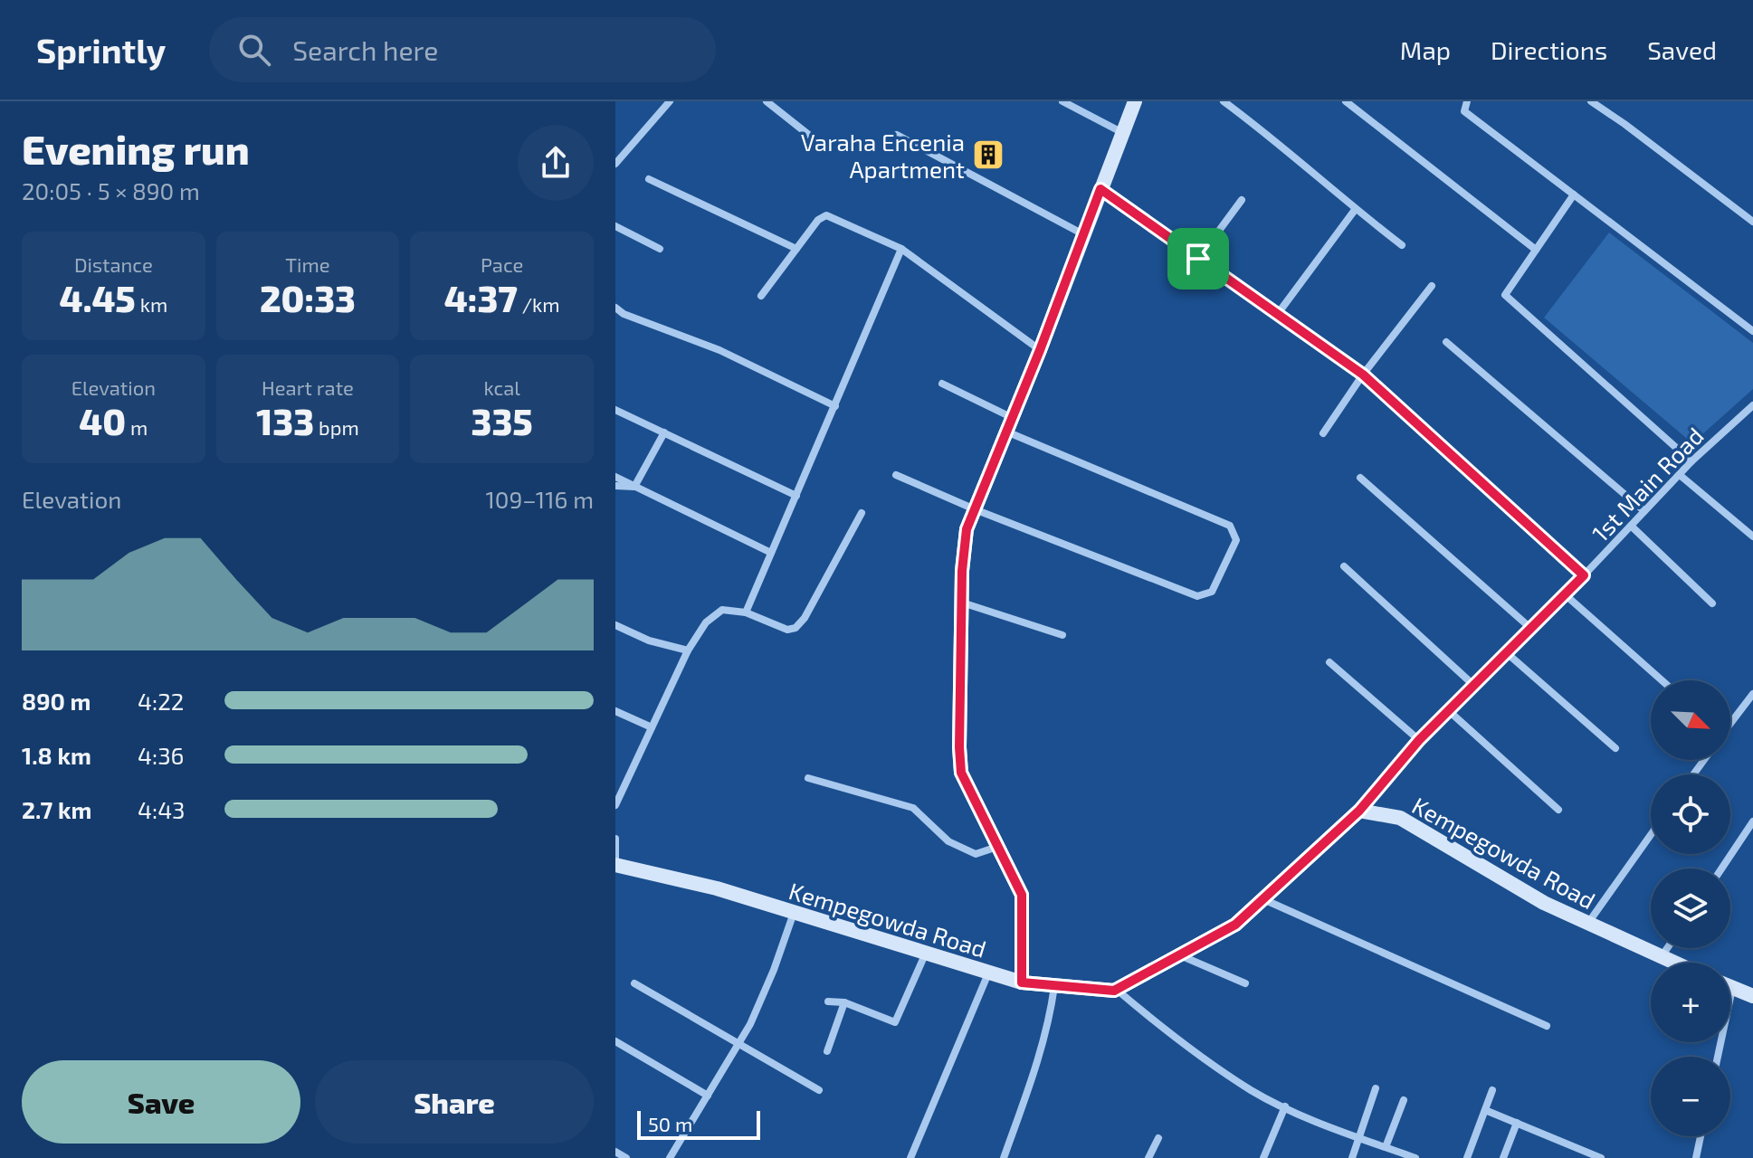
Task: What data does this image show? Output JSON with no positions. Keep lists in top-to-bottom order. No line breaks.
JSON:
{"streets":{"street":["1st Main Road","Kempegowda Road"]},"crossings":[["1st Main Road","Kempegowda Road"]],"places":{"building":["Varaha Encenia Apartment"]},"scale_bar":"50 m","north":"bottom right","page":{"header":"Sprintly","search":"Search here","nav":["Map","Directions","Saved"],"heading":["Evening run","20:05 · 5 × 890 m"],"stats":[["Distance","4.45 km"],["Time","20:33"],["Pace","4:37 /km"],["Elevation","40 m"],["Heart rate","133 bpm"],["kcal","335"]],"chart":["Elevation","109–116 m"],"list":[{"name":"890 m","note":"4:22"},{"name":"1.8 km","note":"4:36"},{"name":"2.7 km","note":"4:43"}],"map_buttons":["+","−"],"buttons":["Save","Share"],"scale":"50 m"}}
